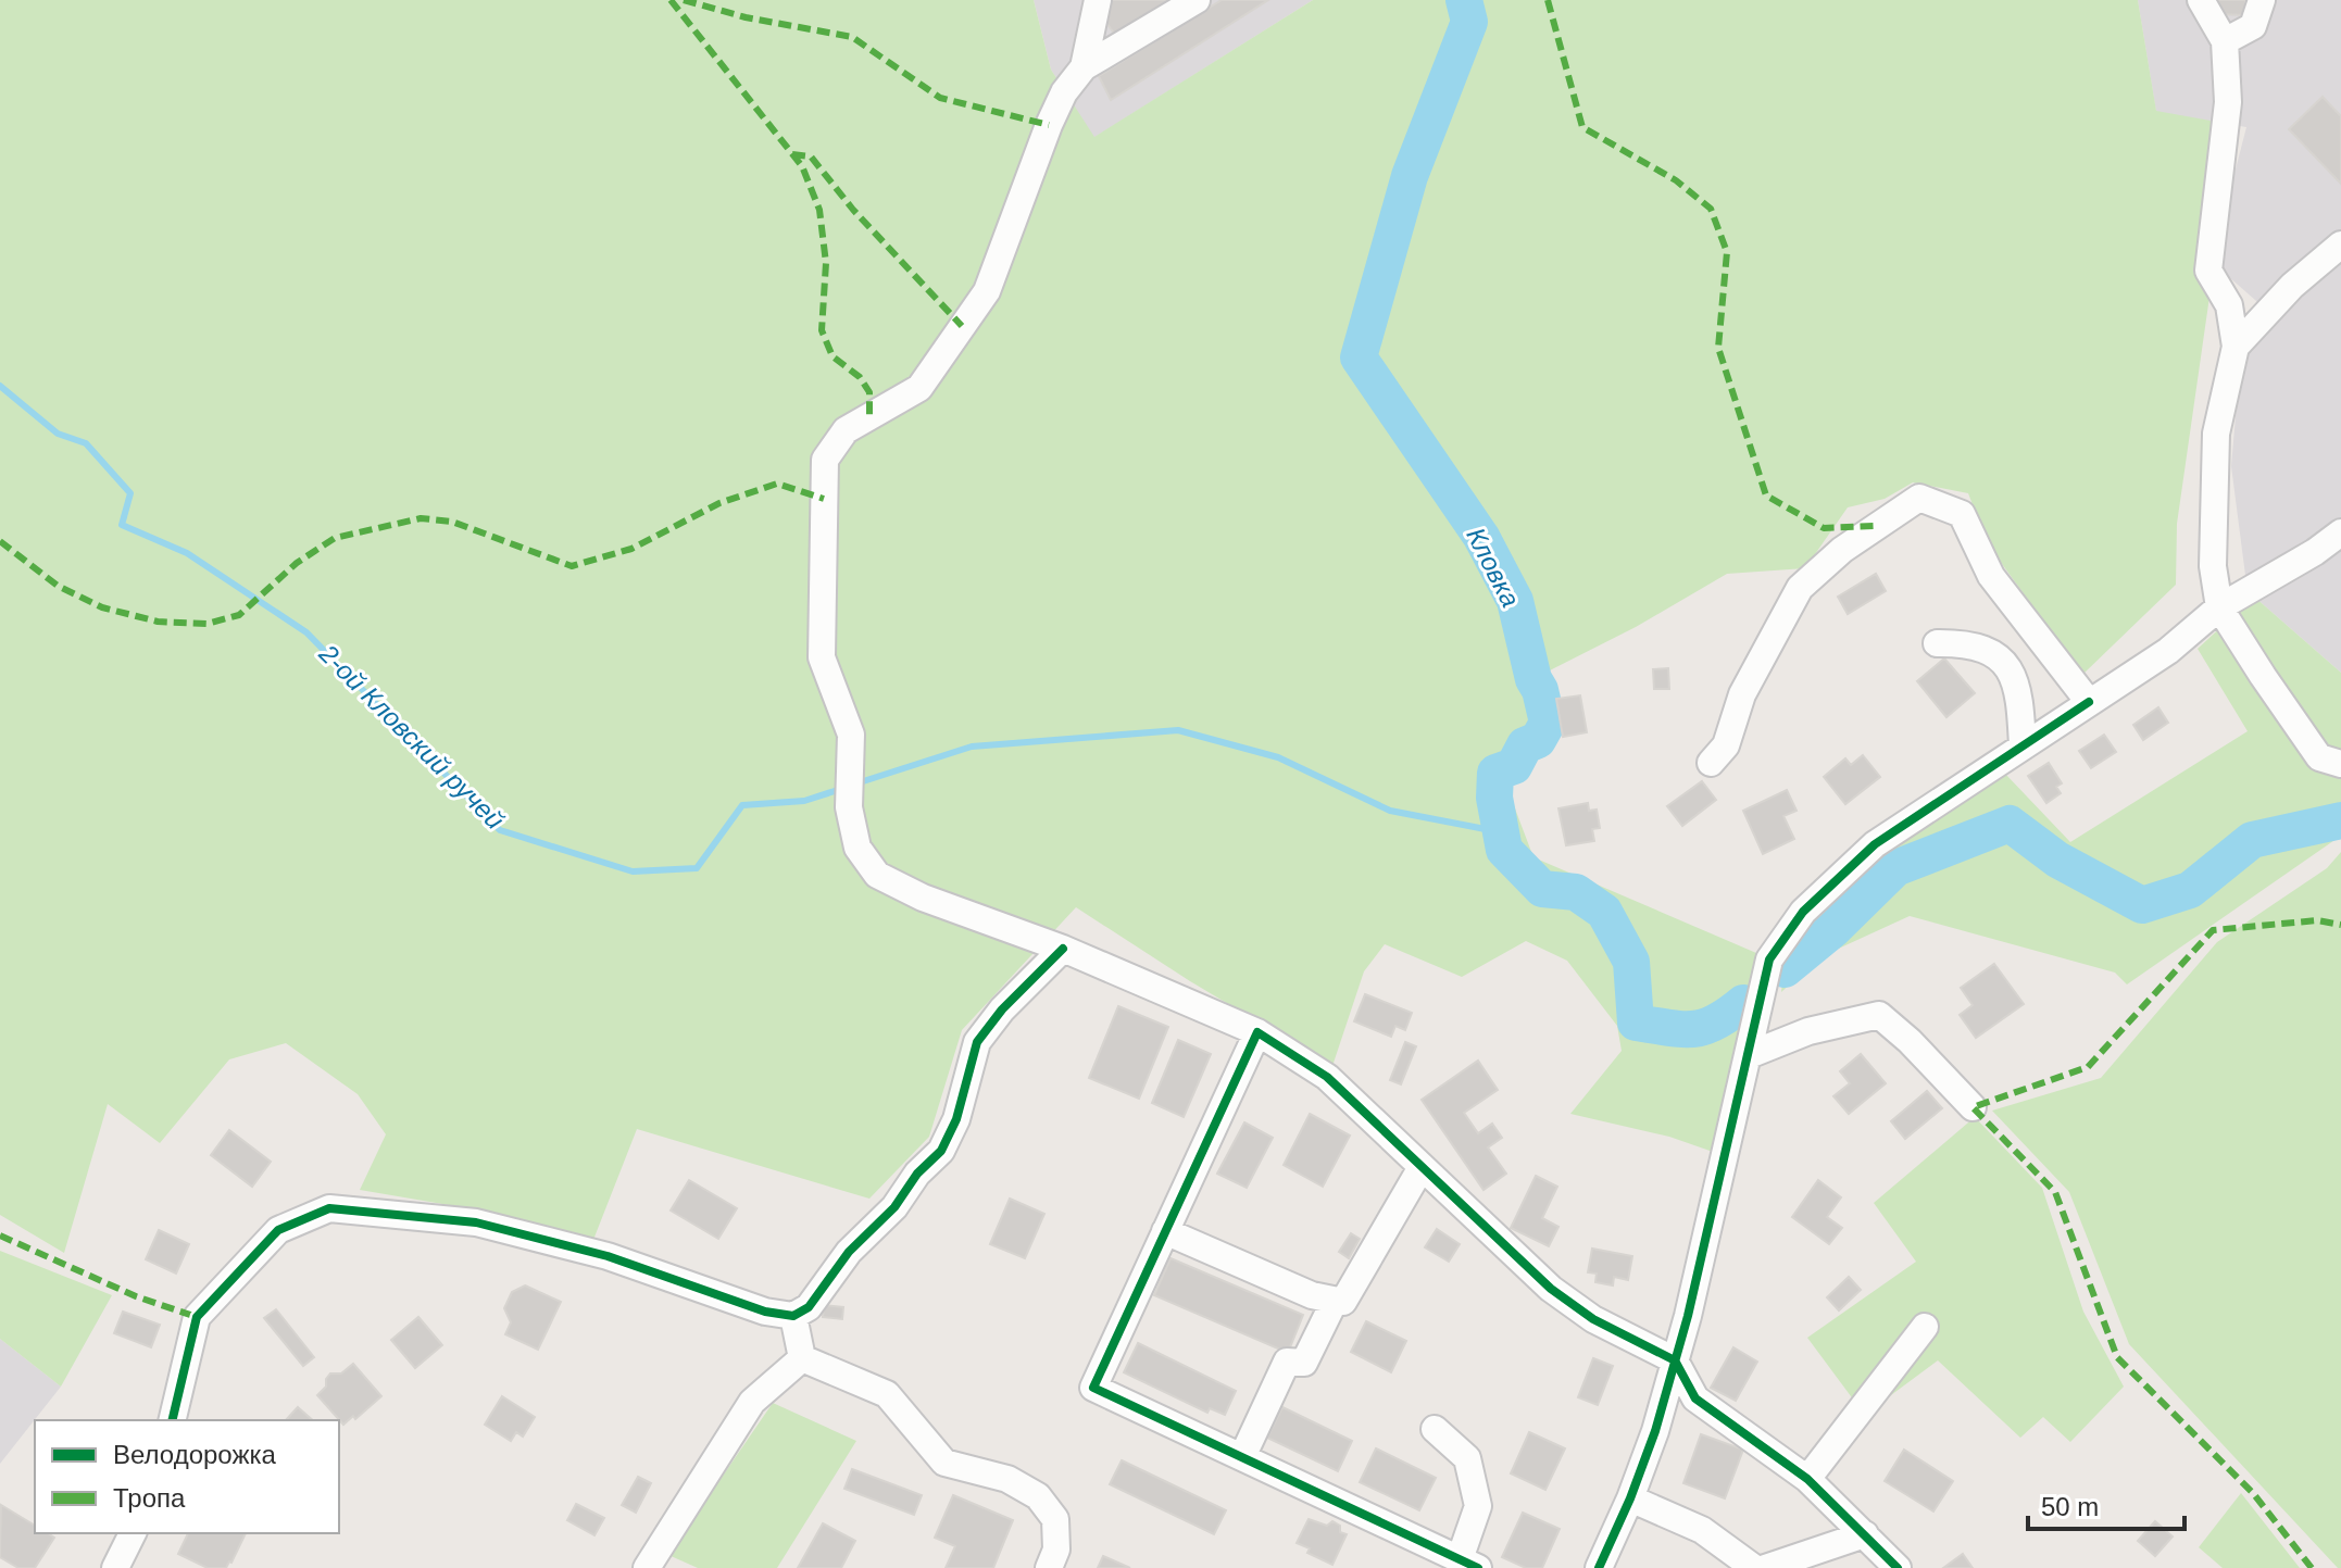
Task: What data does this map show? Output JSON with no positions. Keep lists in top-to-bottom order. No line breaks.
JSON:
{"water":["Кловка","2-ой Кловский ручей"],"legend":["Велодорожка","Тропа"],"scale_bar":"50 m"}
